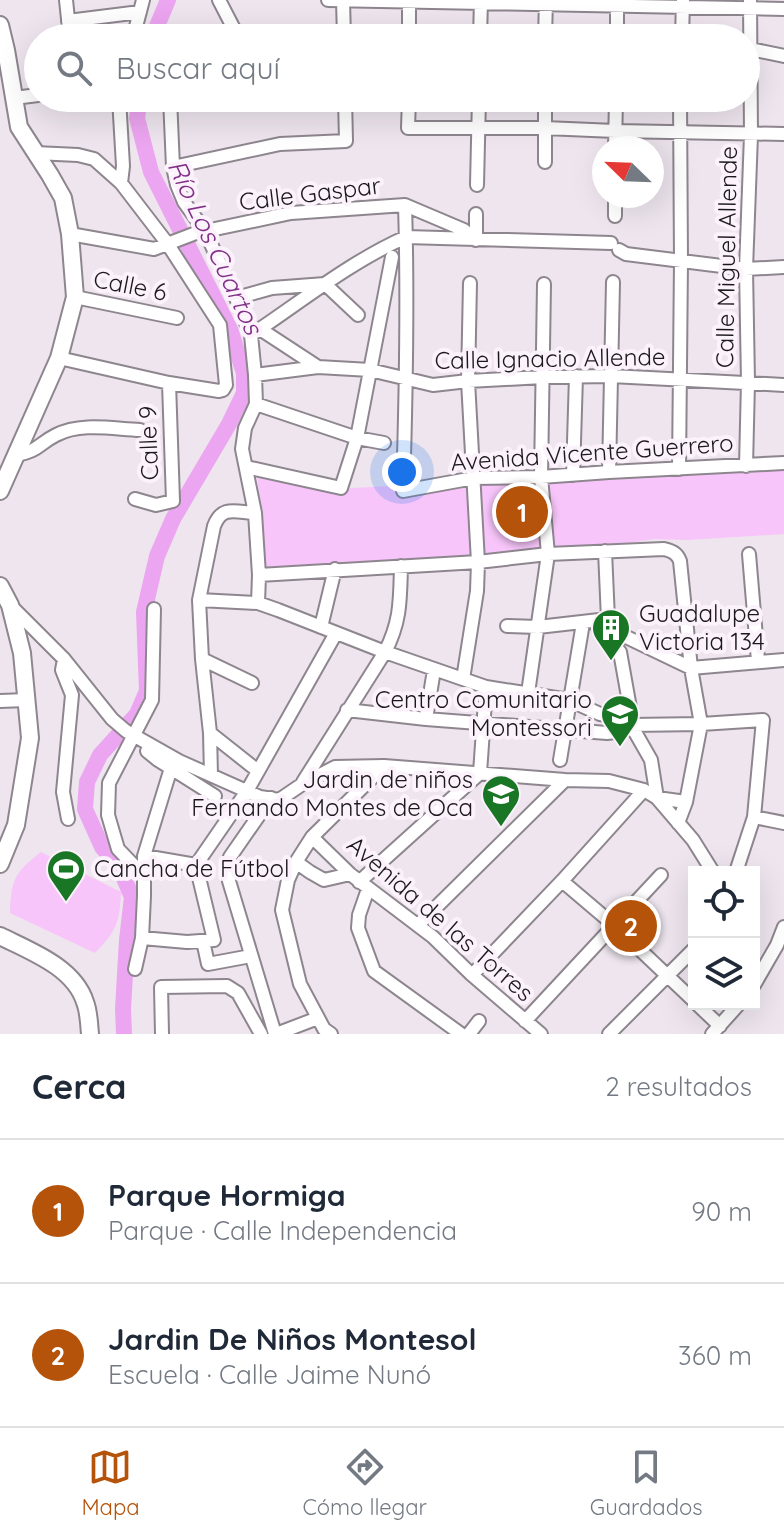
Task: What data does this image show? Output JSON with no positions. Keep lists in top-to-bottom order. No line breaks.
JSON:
{"streets":{"street":["Calle Gaspar","Calle Miguel Allende","Calle 6","Calle Ignacio Allende","Calle 9","Avenida Vicente Guerrero","Avenida de las Torres"]},"crossings":[["Calle Miguel Allende","Calle Ignacio Allende"],["Calle Miguel Allende","Avenida Vicente Guerrero"],["Calle Ignacio Allende","Avenida Vicente Guerrero"]],"water":["Río Los Cuartos"],"places":{"building":["Guadalupe Victoria 134"],"school or university":["Centro Comunitario Montessori","Jardin de niños Fernando Montes de Oca"],"sports":["Cancha de Fútbol"]},"north":"top left","page":{"search":"Buscar aquí","pins":["1","2"],"heading":["Cerca","2 resultados"],"list":[{"mark":"1","name":"Parque Hormiga","note":"Parque · Calle Independencia","value":"90 m"},{"mark":"2","name":"Jardin De Niños Montesol","note":"Escuela · Calle Jaime Nunó","value":"360 m"}],"nav":["Mapa","Cómo llegar","Guardados"]}}
